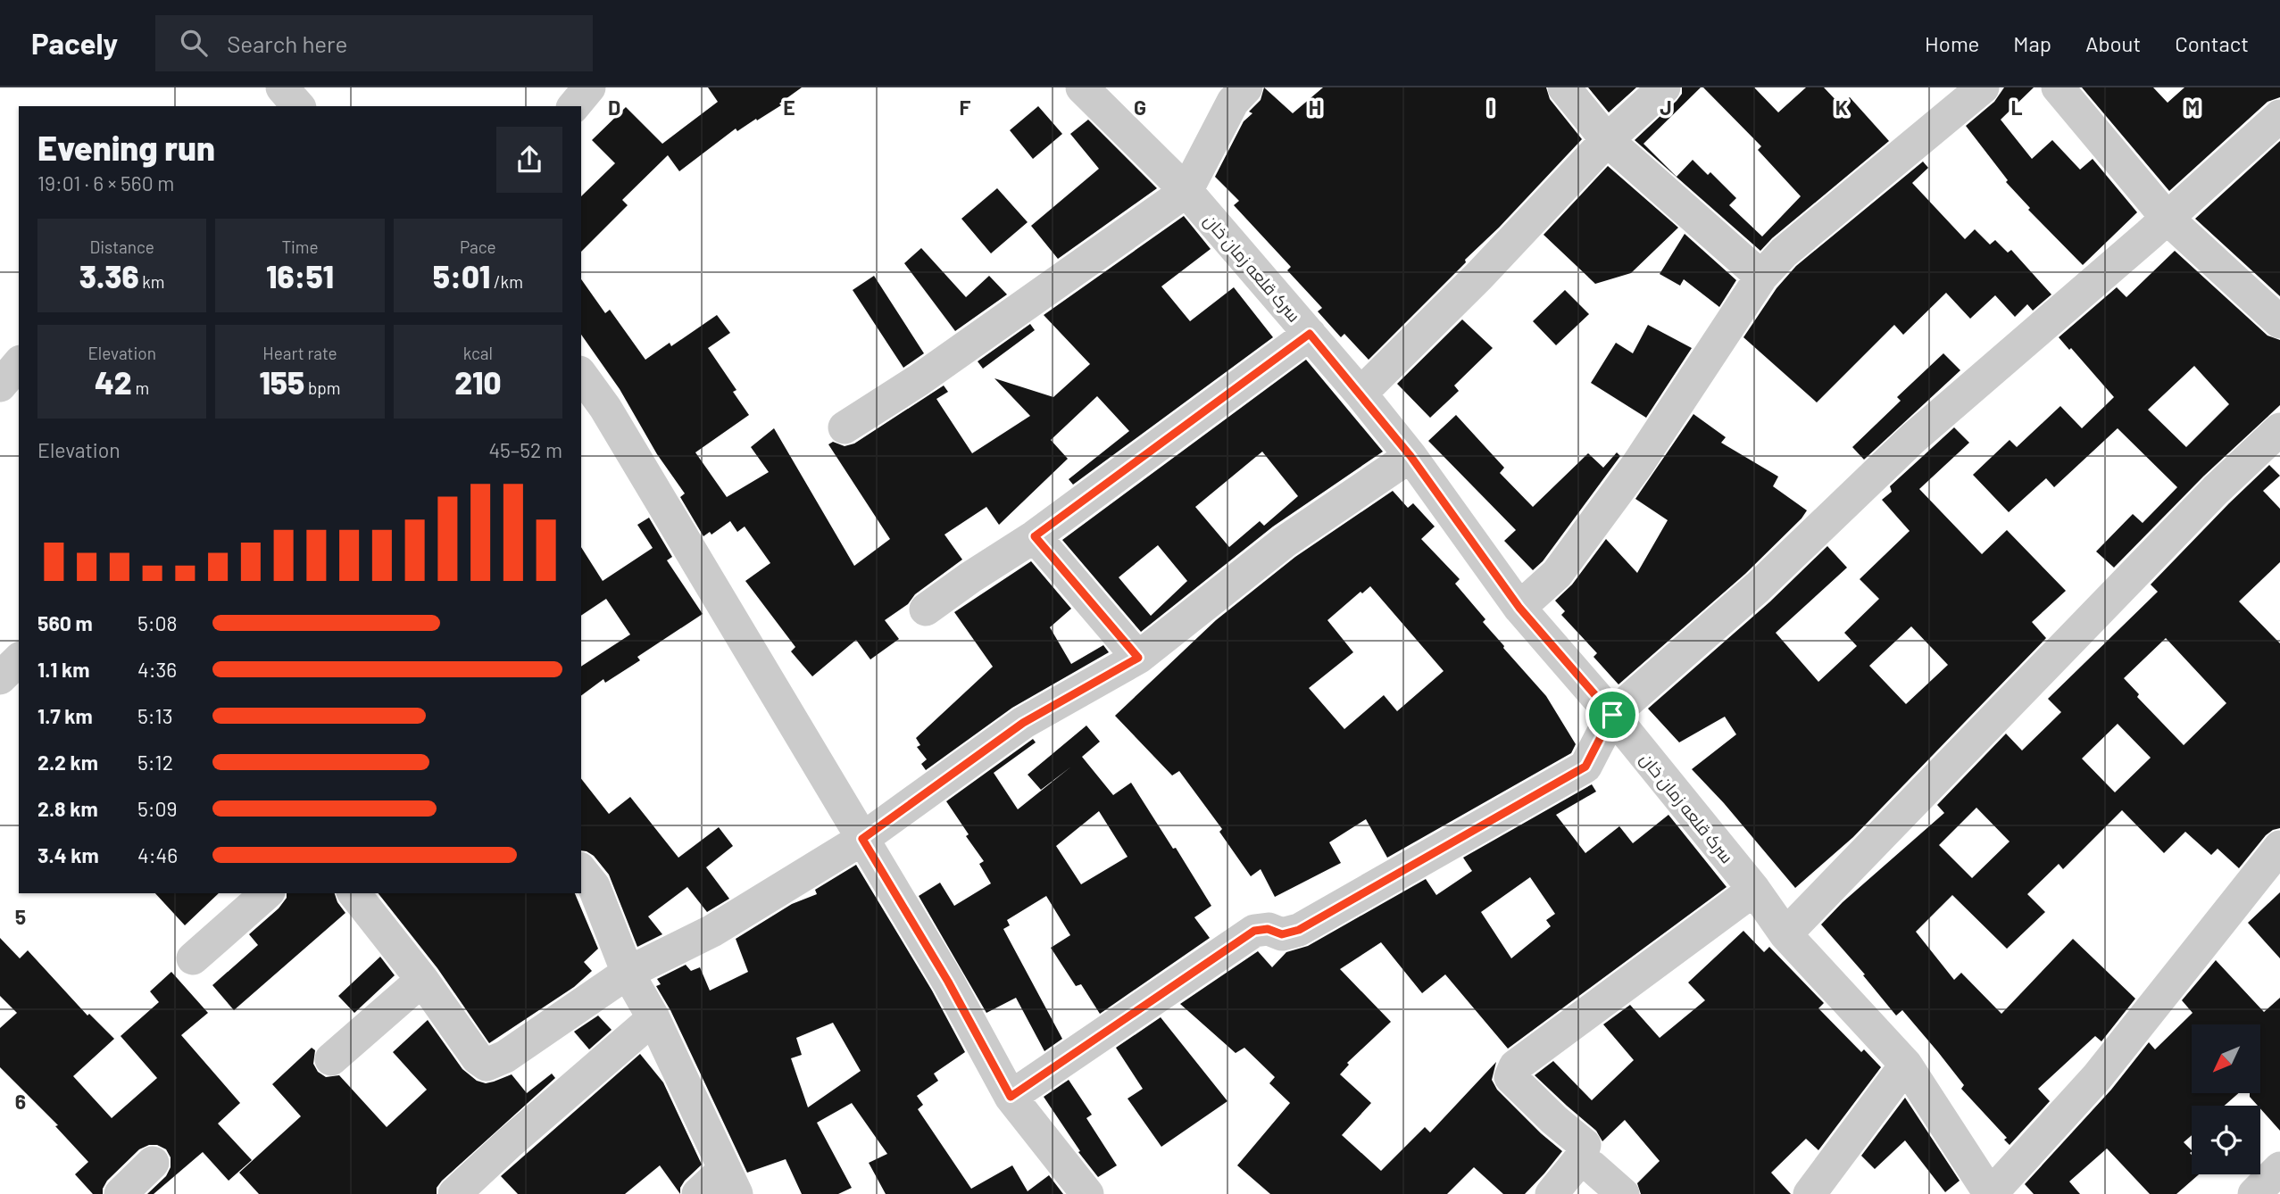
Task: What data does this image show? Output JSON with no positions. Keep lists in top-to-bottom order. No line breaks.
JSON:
{"streets":{"street":["سرک قلعه زمان خان"]},"north":"bottom left","page":{"header":"Pacely","search":"Search here","nav":["Home","Map","About","Contact"],"heading":["Evening run","19:01 · 6 × 560 m"],"stats":[["Distance","3.36 km"],["Time","16:51"],["Pace","5:01 /km"],["Elevation","42 m"],["Heart rate","155 bpm"],["kcal","210"]],"chart":["Elevation","45–52 m"],"list":[{"name":"560 m","note":"5:08"},{"name":"1.1 km","note":"4:36"},{"name":"1.7 km","note":"5:13"},{"name":"2.2 km","note":"5:12"},{"name":"2.8 km","note":"5:09"},{"name":"3.4 km","note":"4:46"}]},"grid":{"columns":["D","E","F","G","H","I","J","K","L","M"],"rows":["5","6"]}}
